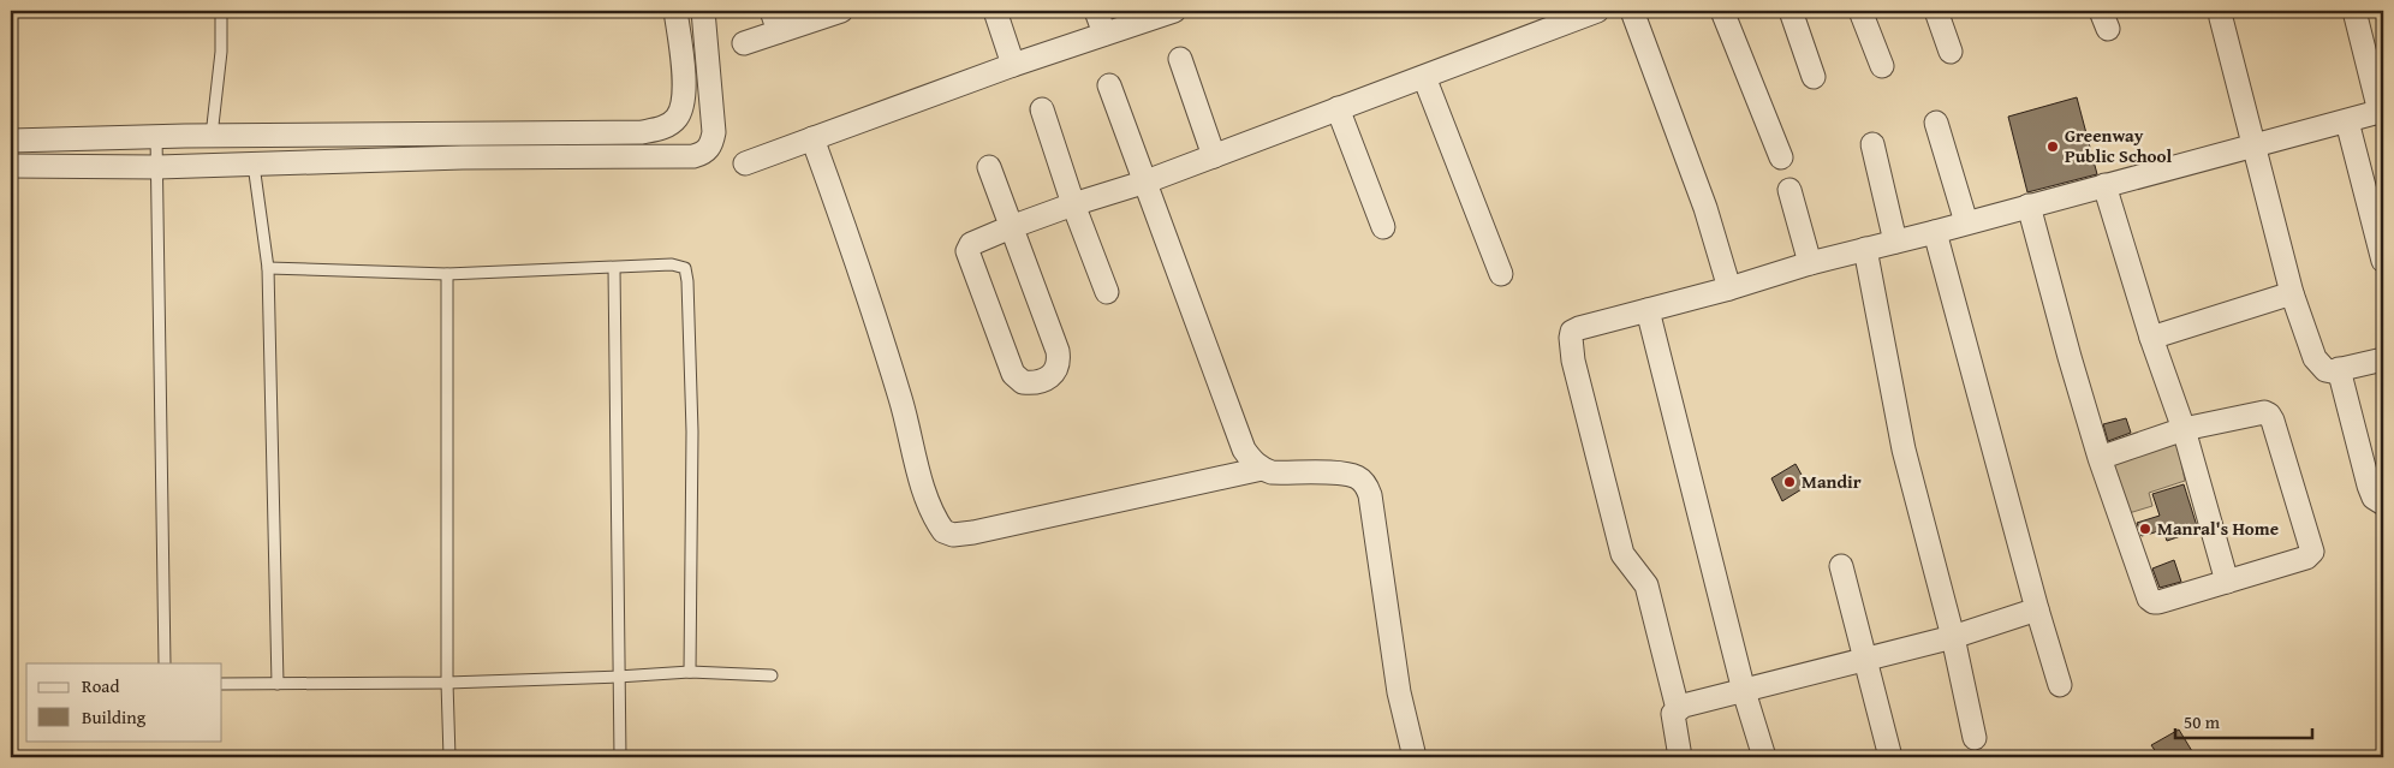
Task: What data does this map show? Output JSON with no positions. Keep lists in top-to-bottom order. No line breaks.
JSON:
{"places":["Greenway Public School","Mandir","Manral's Home"],"legend":["Road","Building"],"scale_bar":"50 m"}
